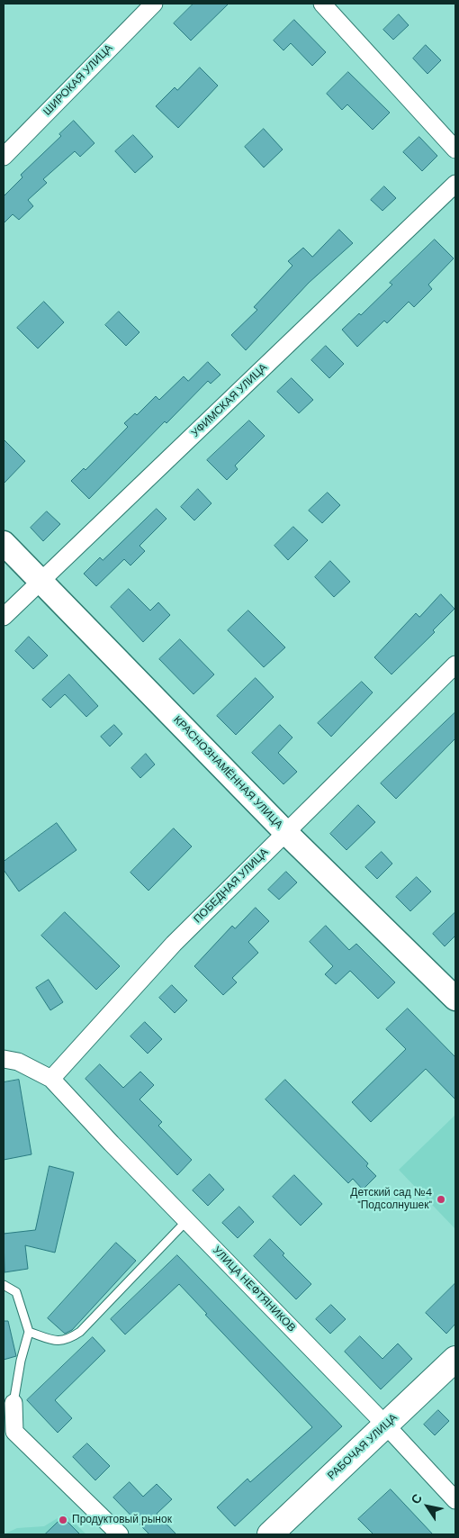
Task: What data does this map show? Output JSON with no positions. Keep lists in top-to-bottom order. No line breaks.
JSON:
{"streets":{"main road":["РАБОЧАЯ УЛИЦА"],"street":["ШИРОКАЯ УЛИЦА","УФИМСКАЯ УЛИЦА","КРАСНОЗНАМЁННАЯ УЛИЦА","ПОБЕДНАЯ УЛИЦА","УЛИЦА НЕФТЯНИКОВ"]},"crossings":[["УФИМСКАЯ УЛИЦА","КРАСНОЗНАМЁННАЯ УЛИЦА"],["КРАСНОЗНАМЁННАЯ УЛИЦА","ПОБЕДНАЯ УЛИЦА"],["ПОБЕДНАЯ УЛИЦА","УЛИЦА НЕФТЯНИКОВ"],["УЛИЦА НЕФТЯНИКОВ","РАБОЧАЯ УЛИЦА"]],"places":["Детский сад №4 \"Подсолнушек\"","Продуктовый рынок"],"north":"top left"}
